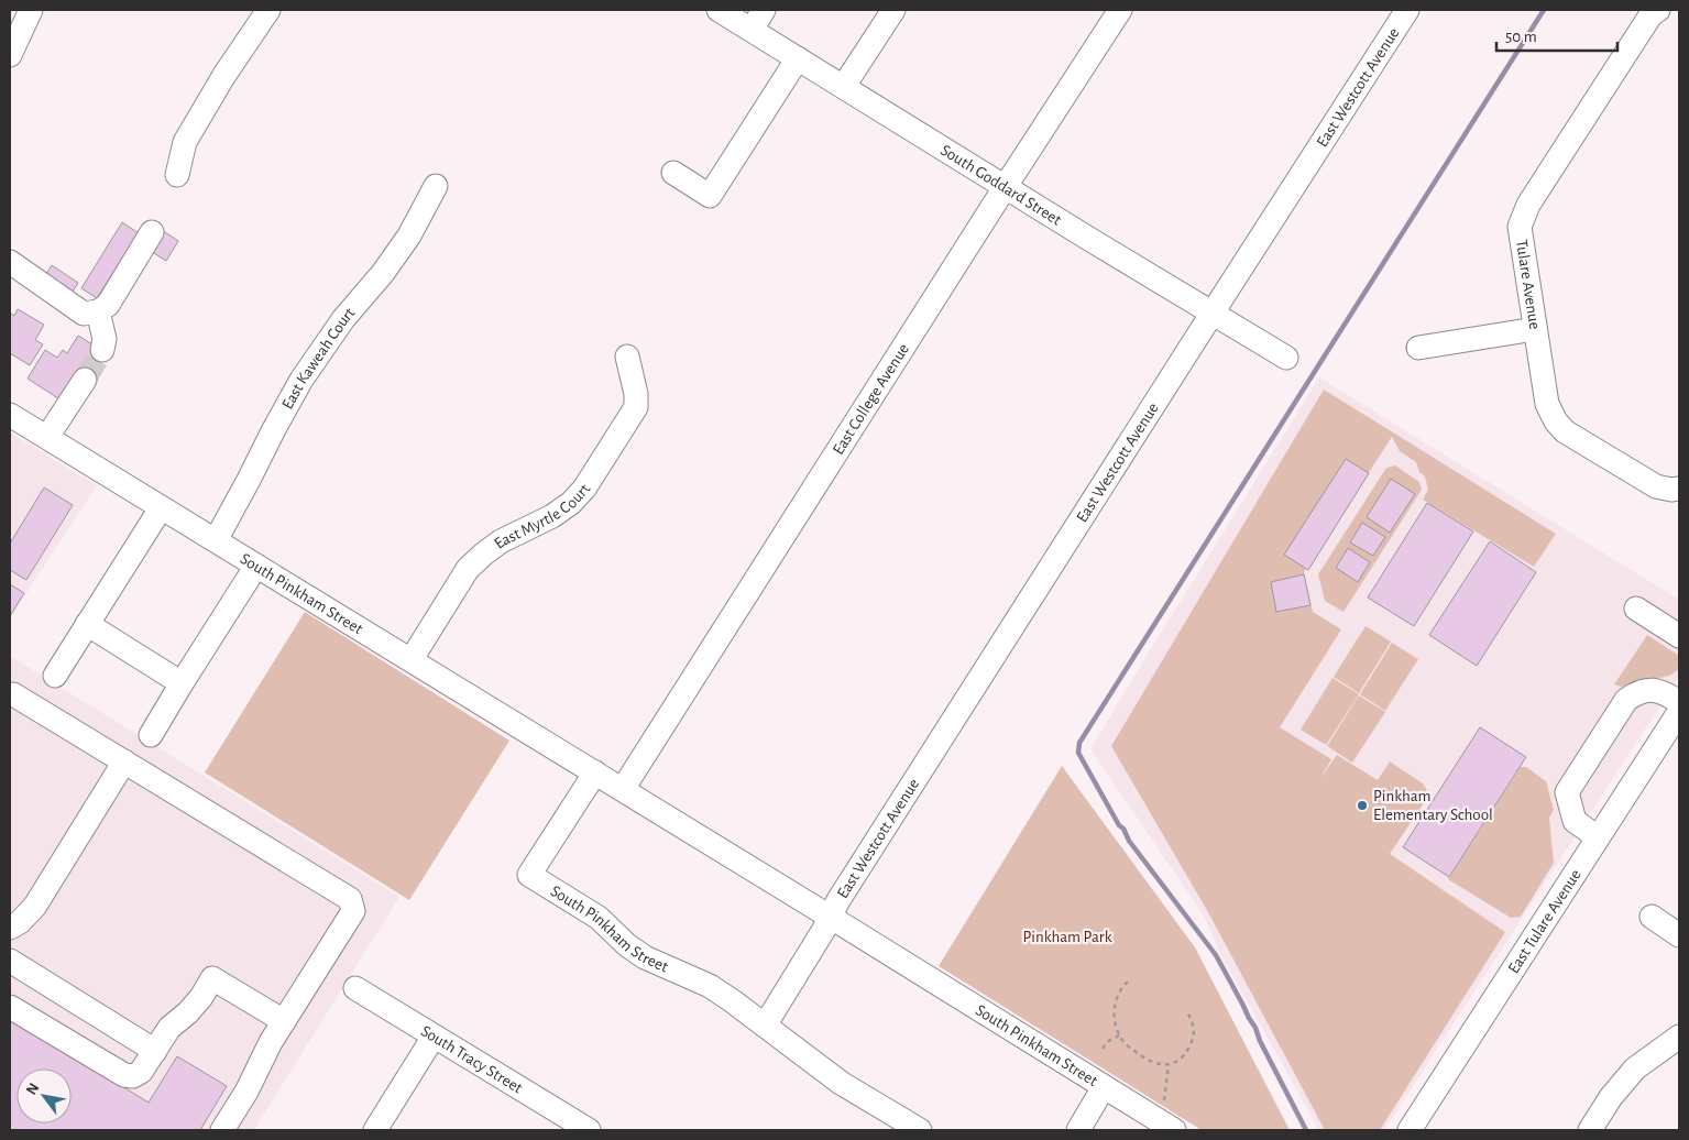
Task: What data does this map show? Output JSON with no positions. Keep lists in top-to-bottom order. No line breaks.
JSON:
{"streets":{"street":["East Westcott Avenue","South Goddard Street","Tulare Avenue","East Kaweah Court","East College Avenue","East Myrtle Court","South Pinkham Street","East Tulare Avenue","South Tracy Street"]},"crossings":[["East Westcott Avenue","South Goddard Street"],["East Westcott Avenue","South Pinkham Street"],["South Goddard Street","East College Avenue"],["East Kaweah Court","South Pinkham Street"],["East College Avenue","South Pinkham Street"],["East Myrtle Court","South Pinkham Street"]],"parks":["Pinkham Park"],"places":["Pinkham Elementary School"],"scale_bar":"50 m","north":"top left"}
